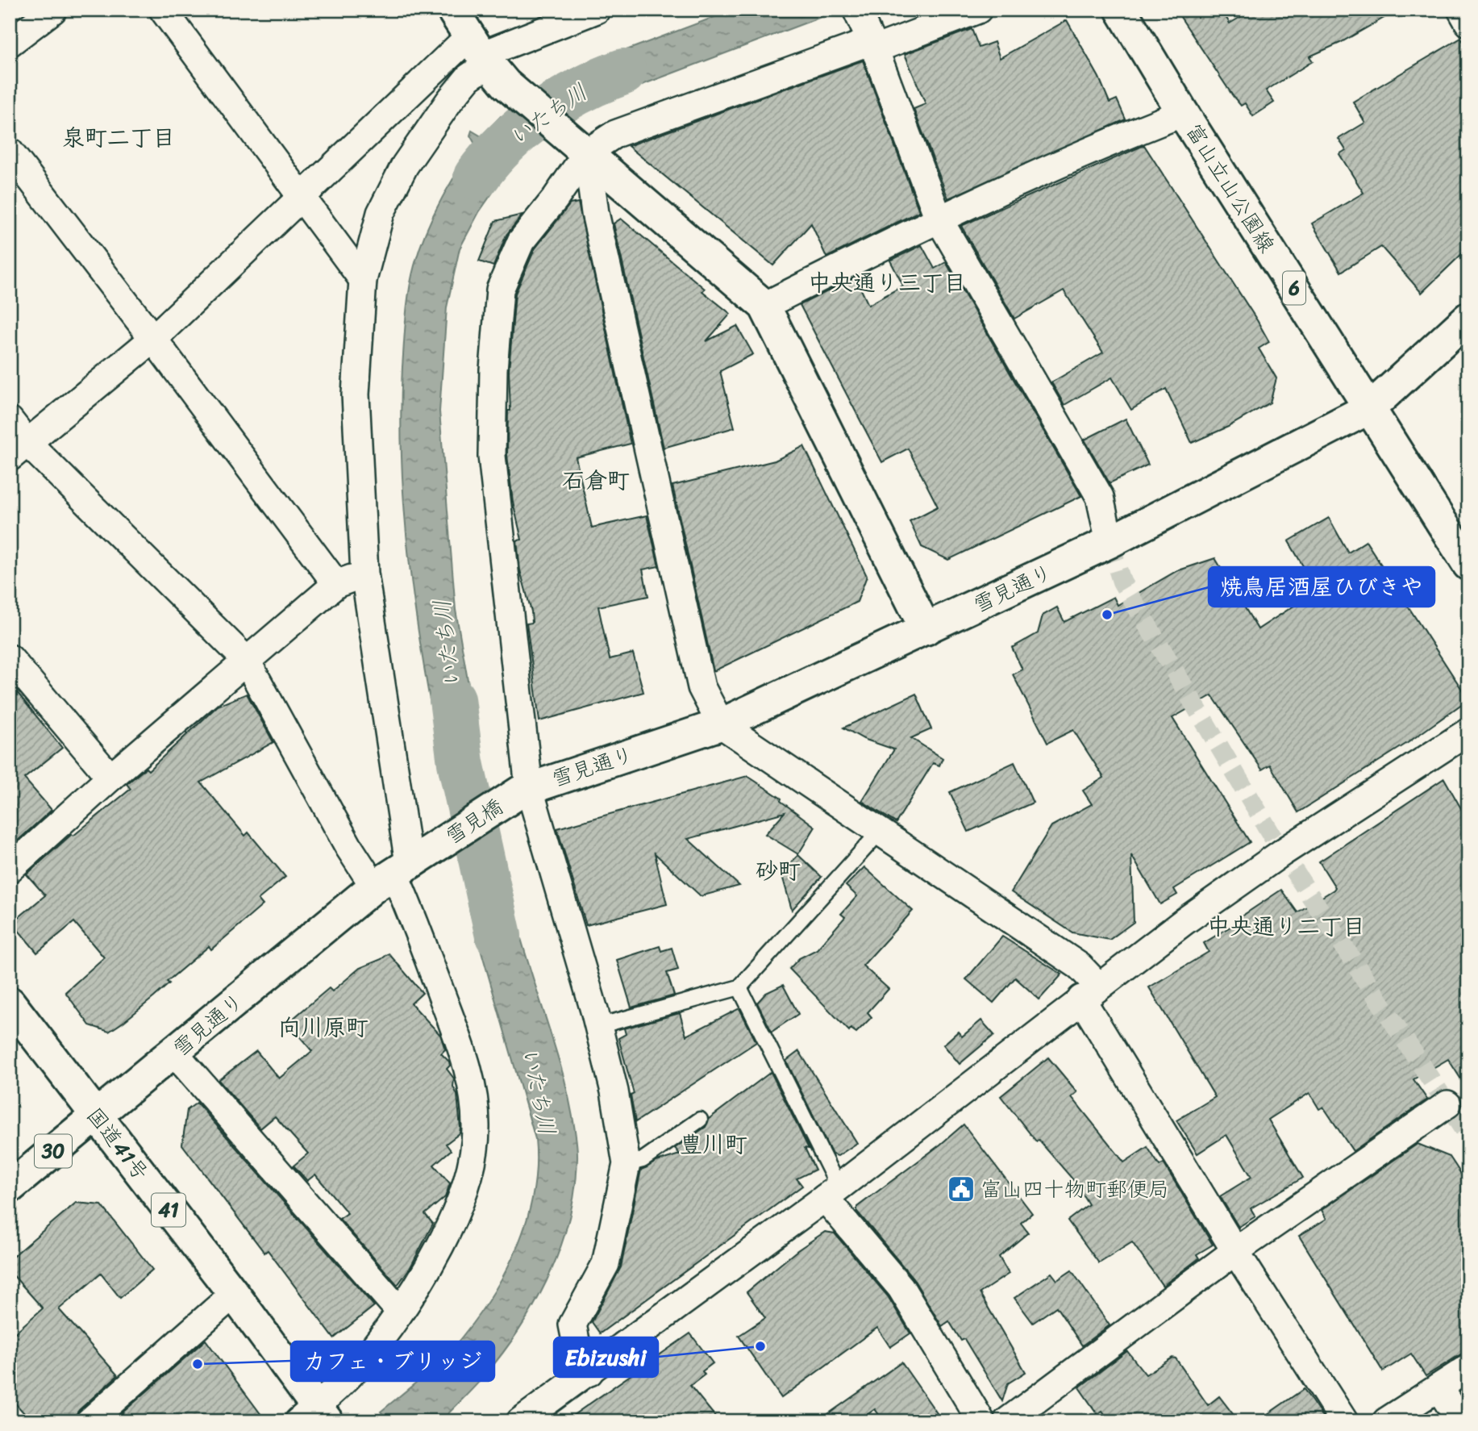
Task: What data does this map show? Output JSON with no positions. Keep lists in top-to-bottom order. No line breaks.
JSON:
{"streets":{"main road":["富山立山公園線","6","雪見通り","雪見橋","国道41号","30","41"]},"crossings":[["富山立山公園線","雪見通り"],["雪見通り","雪見橋"],["雪見通り","国道41号"],["雪見通り","30"],["国道41号","30"]],"districts":["泉町二丁目","中央通り三丁目","石倉町","砂町","中央通り二丁目","向川原町","豊川町"],"water":["いたち川"],"places":{"other":["焼鳥居酒屋ひびきや","Ebizushi","カフェ・ブリッジ"],"public building":["富山四十物町郵便局"]}}
